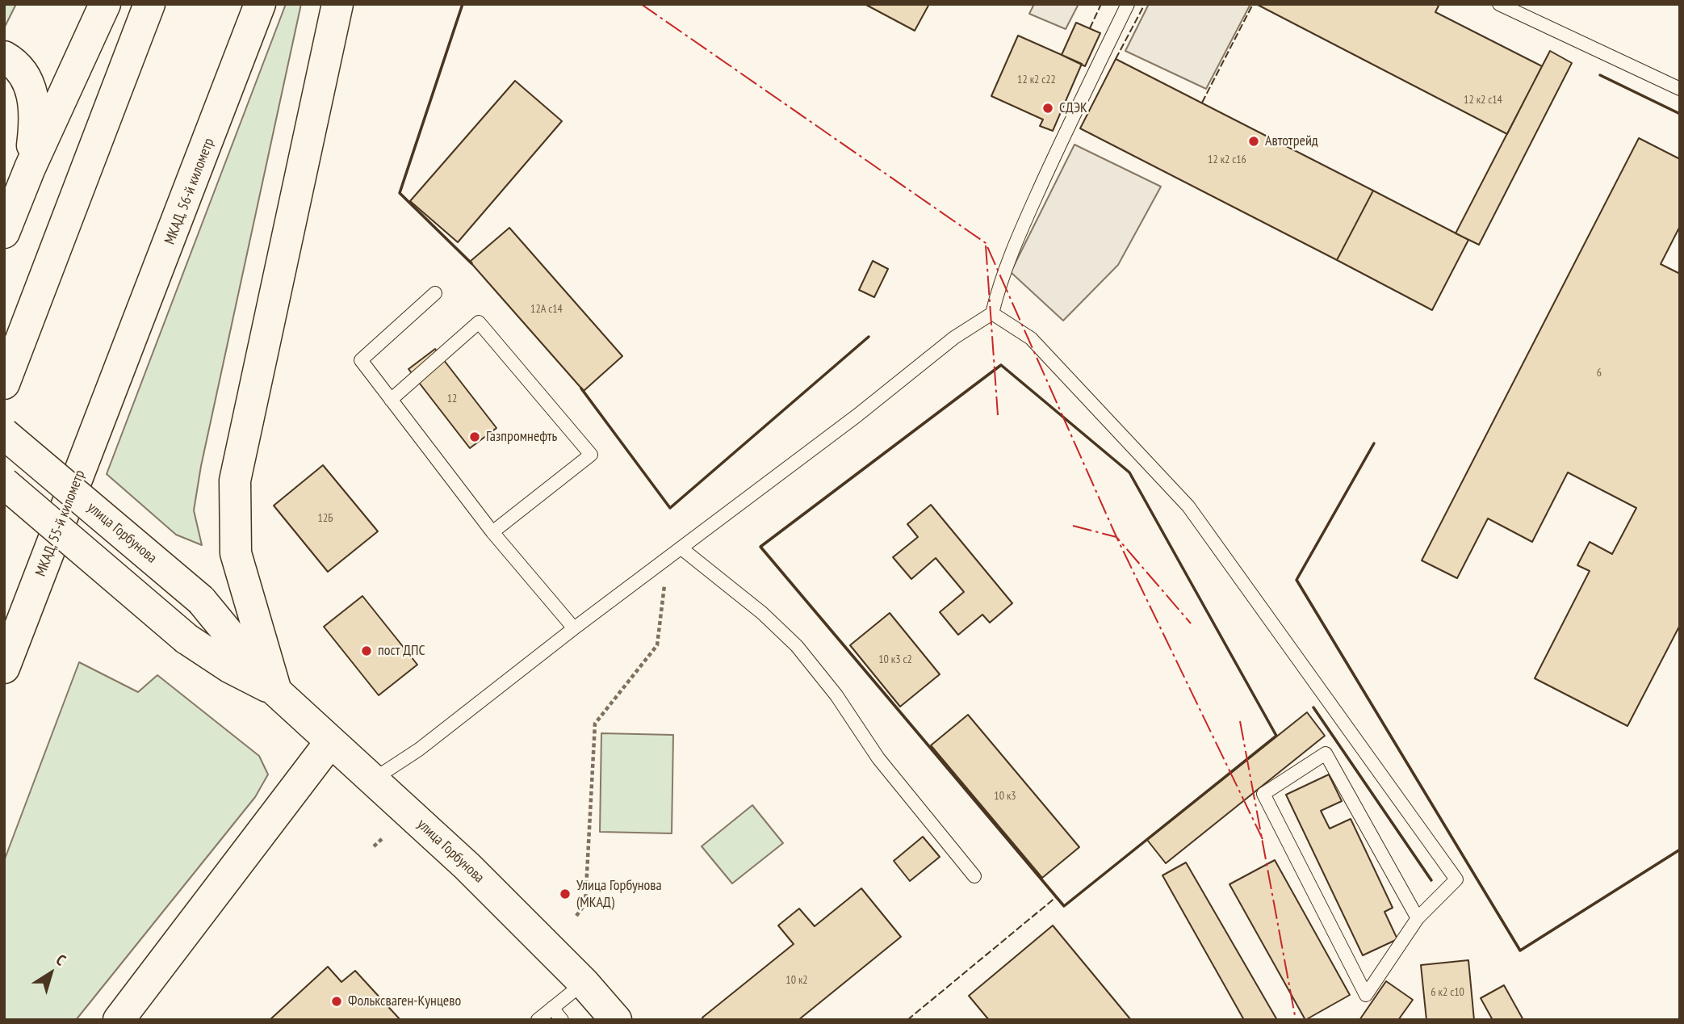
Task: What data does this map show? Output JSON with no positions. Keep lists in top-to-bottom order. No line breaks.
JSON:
{"streets":{"main road":["МКАД, 56-й километр","МКАД, 55-й километр","улица Горбунова"]},"crossings":[["МКАД, 56-й километр","МКАД, 55-й километр"]],"places":["СДЭК","Автотрейд","Газпромнефть","пост ДПС","Улица Горбунова (МКАД)","Фольксваген-Кунцево"],"house_numbers":["12 к2 с22","12 к2 с14","12 к2 с16","12А с14","6","12","12Б","10 к3 с2","10 к3","10 к2","6 к2 с10"],"north":"top right"}
